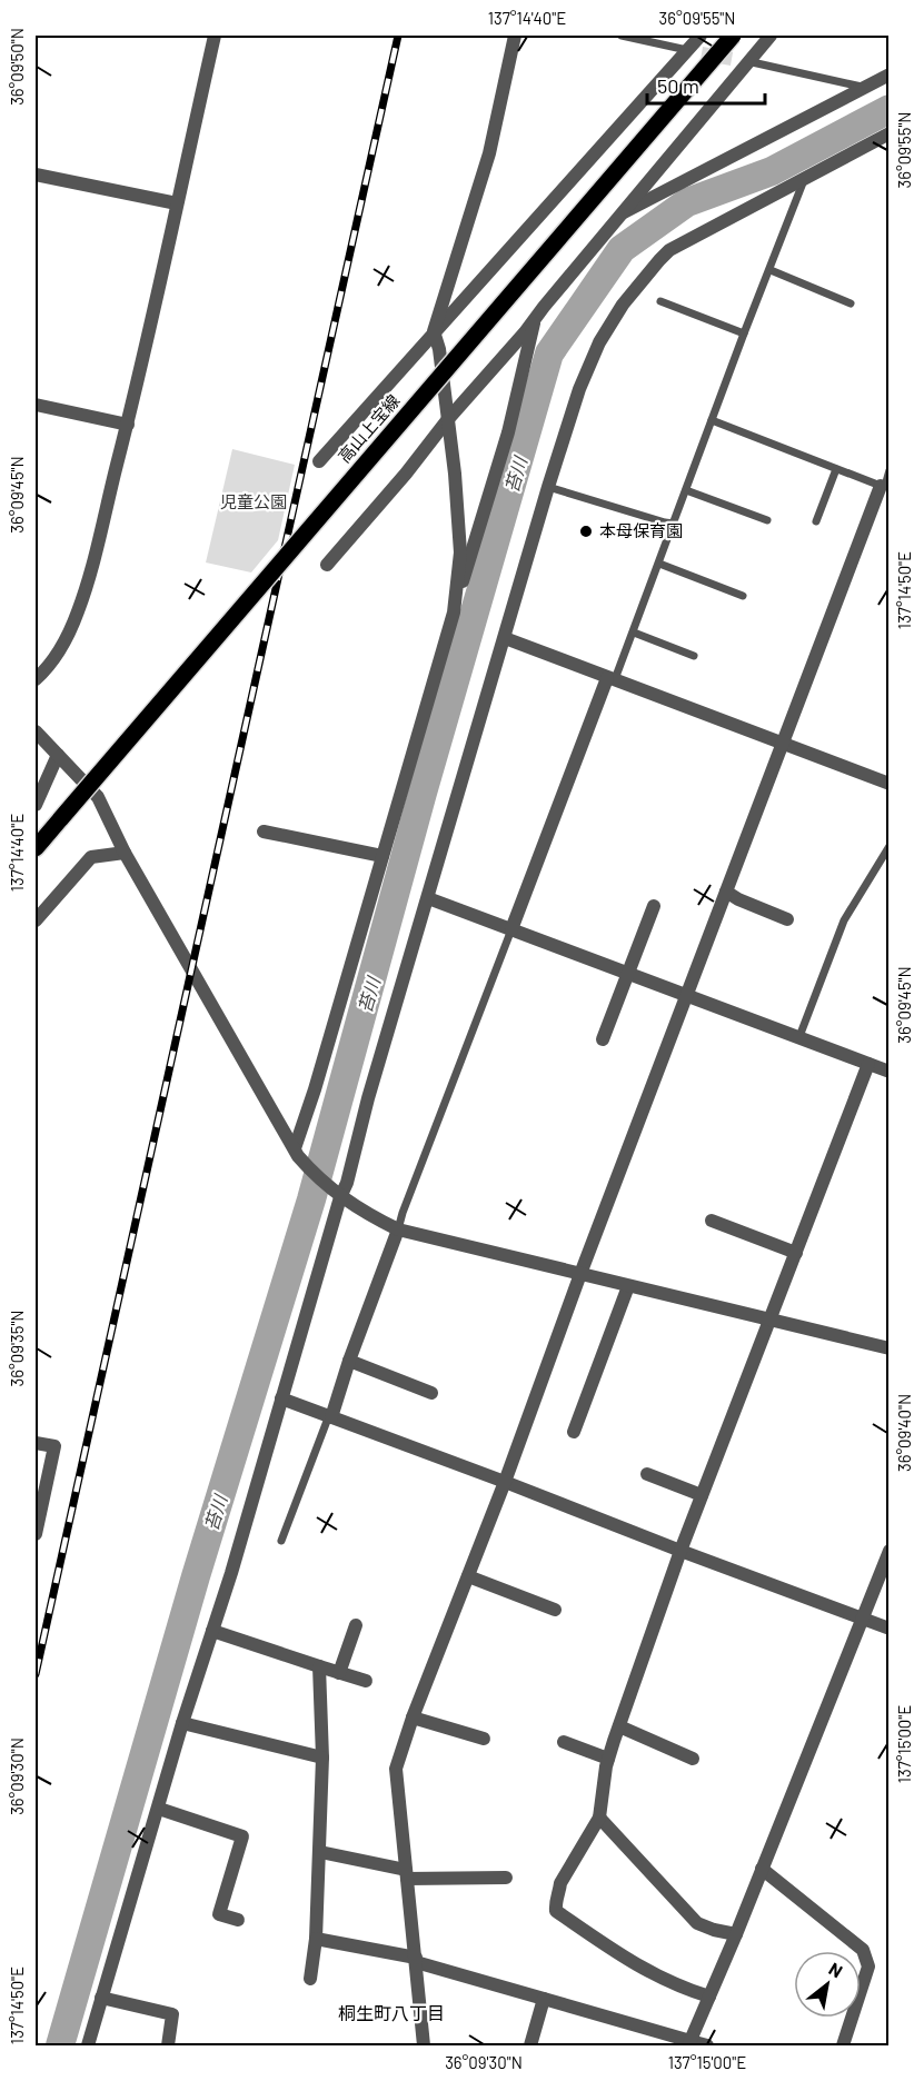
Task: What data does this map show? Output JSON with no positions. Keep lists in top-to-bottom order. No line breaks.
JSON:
{"streets":{"main road":["高山上宝線"]},"districts":["桐生町八丁目"],"water":["苔川"],"parks":["児童公園"],"places":["本母保育園"],"scale_bar":"50 m","north":"top right","coordinates":["137°14'40\"E","36°09'55\"N","36°09'50\"N","36°09'45\"N","137°14'50\"E","36°09'35\"N","36°09'40\"N","137°15'00\"E","36°09'30\"N"]}
